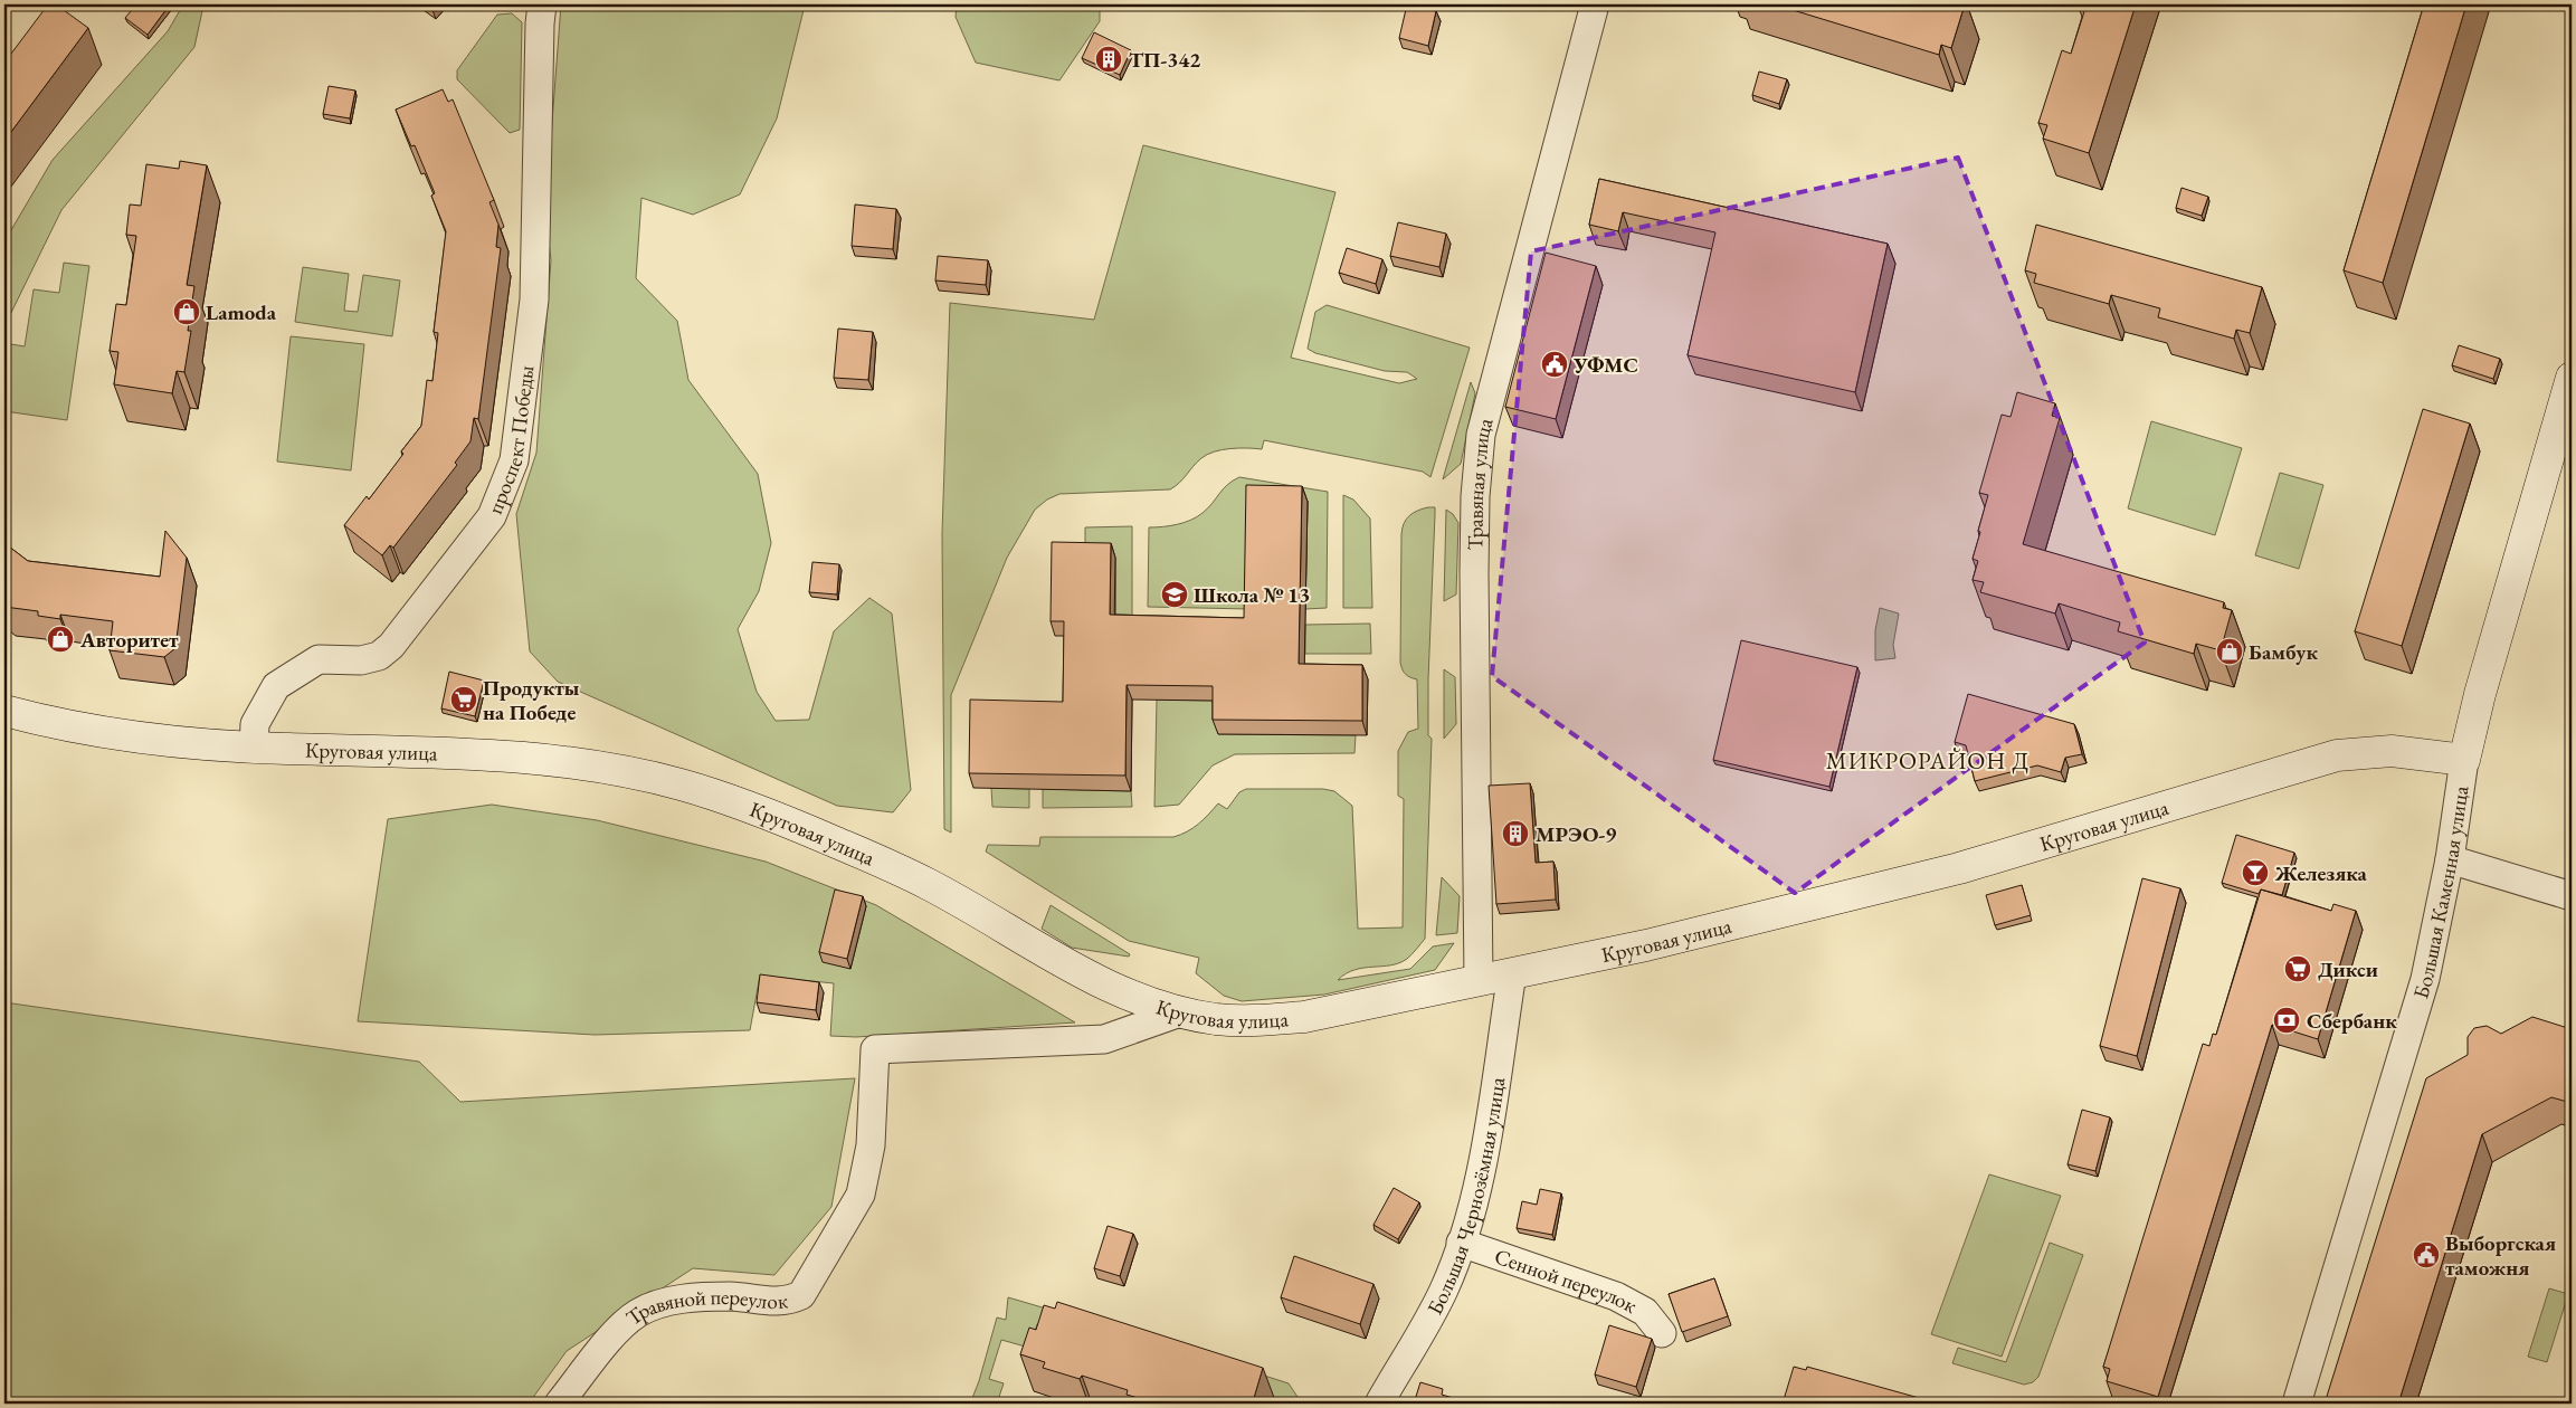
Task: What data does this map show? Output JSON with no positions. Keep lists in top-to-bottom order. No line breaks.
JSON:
{"streets":{"street":["проспект Победы","Травяная улица","Круговая улица","Большая Каменная улица","Большая Чернозёмная улица","Сенной переулок","Травяной переулок"]},"crossings":[["проспект Победы","Круговая улица"],["Травяная улица","Круговая улица"],["Круговая улица","Большая Каменная улица"],["Круговая улица","Большая Чернозёмная улица"],["Круговая улица","Травяной переулок"],["Большая Чернозёмная улица","Сенной переулок"]],"districts":["МИКРОРАЙОН Д"],"places":{"building":["ТП-342","МРЭО-9"],"shop":["Lamoda","Авторитет","Бамбук"],"public building":["УФМС","Выборгская таможня"],"school or university":["Школа № 13"],"supermarket":["Продукты на Победе","Дикси"],"bar":["Железяка"],"bank":["Сбербанк"]}}
